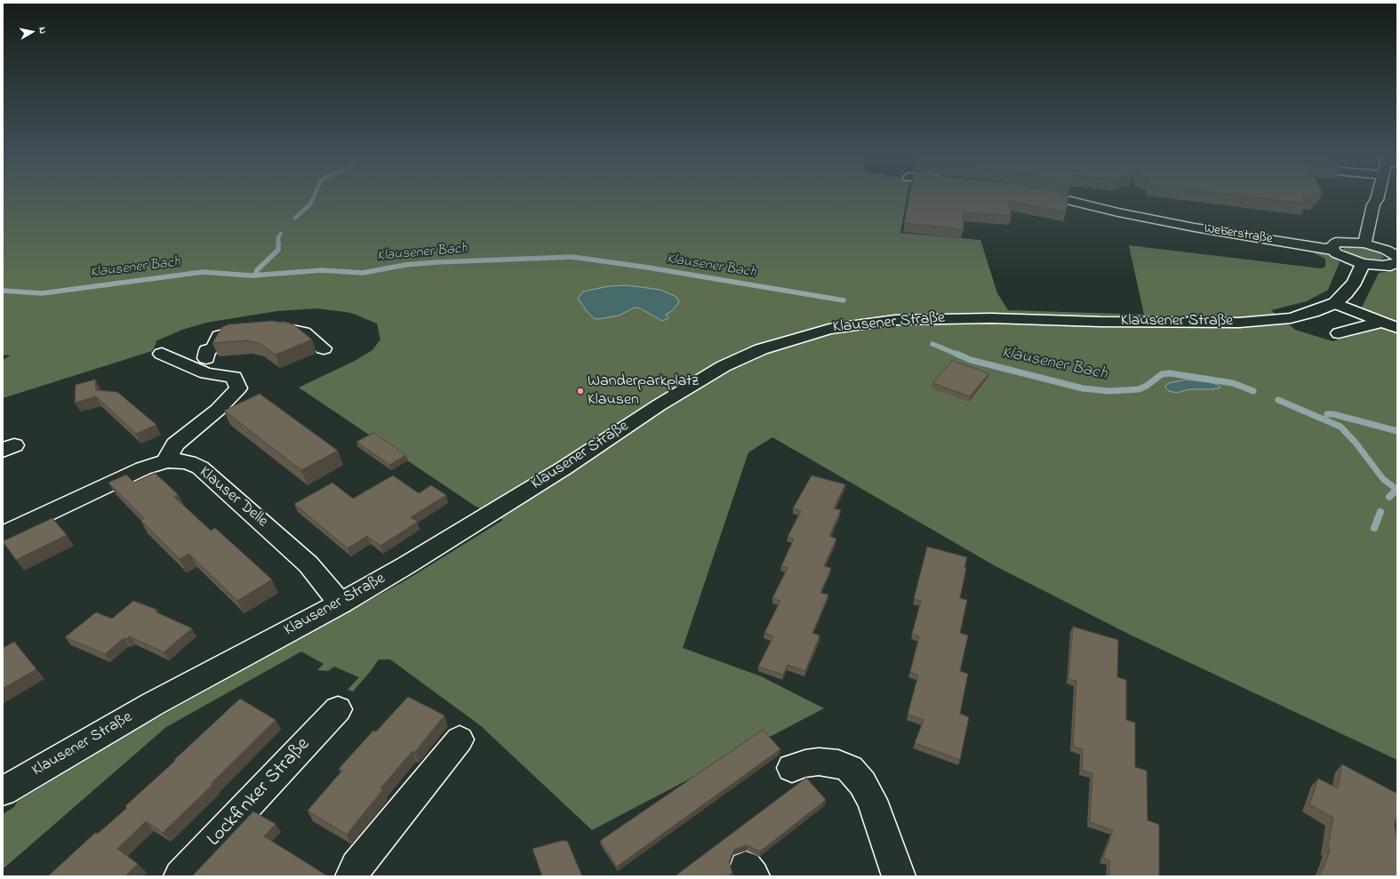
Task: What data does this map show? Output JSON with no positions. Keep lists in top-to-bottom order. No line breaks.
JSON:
{"streets":{"main road":["Weberstraße","Klausener Straße","Klauser Delle","Lockfinker Straße"]},"crossings":[["Weberstraße","Klausener Straße"],["Klausener Straße","Klauser Delle"]],"water":["Klausener Bach"],"places":["Wanderparkplatz Klausen"],"north":"right"}
